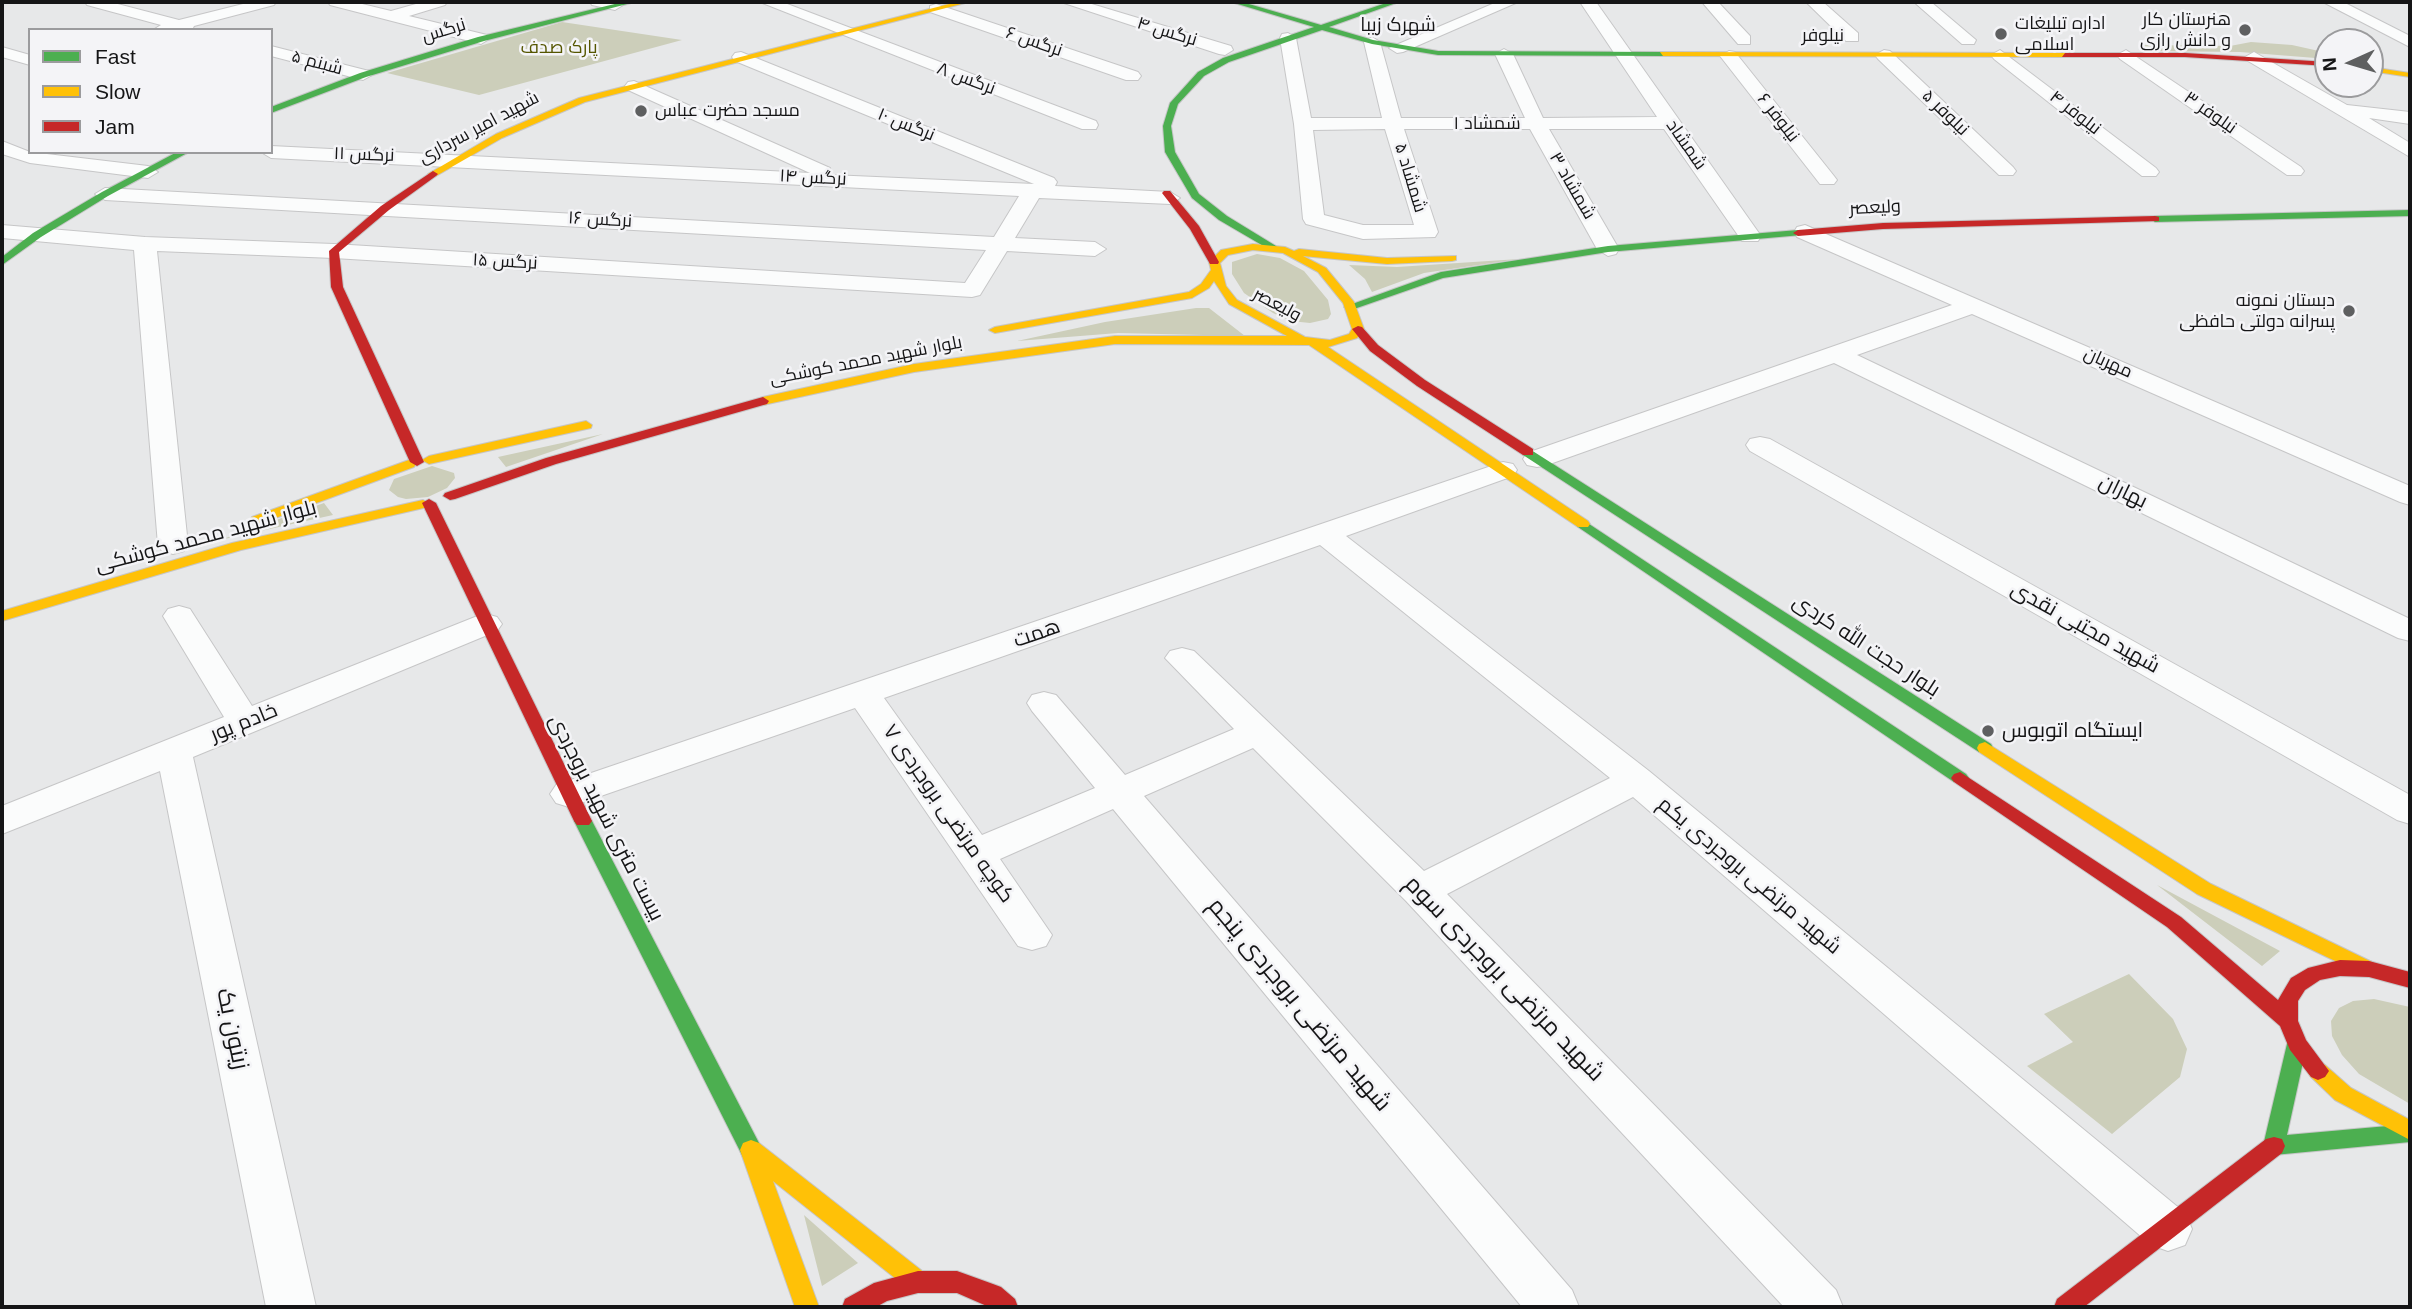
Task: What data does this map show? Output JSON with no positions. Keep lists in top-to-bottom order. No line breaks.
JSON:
{"streets":{"street":["نرگس","نرگس ۴","نیلوفر","نرگس ۶","شبنم ۵","نرگس ۸","نیلوفر ۵","نیلوفر ۴","نیلوفر ۳","نیلوفر ۶","شمشاد ۱","نرگس ۱۰","شهید امیر سرداری","شمشاد","نرگس ۱۱","نرگس ۱۴","شمشاد ۵","شمشاد ۳","ولیعصر","نرگس ۱۶","نرگس ۱۵","بلوار شهید محمد کوشکی","مهربان","بهاران","شهید مجتبی نقدی","همت","بلوار حجت الله کردی","خادم پور","کوچه مرتضی بروجردی ۷","بیست متری شهید بروجردی","شهید مرتضی بروجردی یکم","شهید مرتضی بروجردی سوم","شهید مرتضی بروجردی پنجم","زیتون یک"]},"crossings":[["نرگس","شبنم ۵"],["نیلوفر","نیلوفر ۵"],["نیلوفر","نیلوفر ۴"],["نیلوفر","نیلوفر ۳"],["نیلوفر","نیلوفر ۶"],["نیلوفر","شمشاد"],["نیلوفر","شمشاد ۵"],["نیلوفر","شمشاد ۳"],["نرگس ۶","شهید امیر سرداری"],["نرگس ۸","شهید امیر سرداری"],["شمشاد ۱","شمشاد"],["شمشاد ۱","شمشاد ۵"],["شمشاد ۱","شمشاد ۳"],["نرگس ۱۰","شهید امیر سرداری"],["نرگس ۱۰","نرگس ۱۴"],["شهید امیر سرداری","نرگس ۱۱"],["شهید امیر سرداری","نرگس ۱۴"],["شهید امیر سرداری","نرگس ۱۶"],["شهید امیر سرداری","نرگس ۱۵"],["شمشاد","ولیعصر"],["نرگس ۱۱","نرگس ۱۴"],["نرگس ۱۴","ولیعصر"],["شمشاد ۳","ولیعصر"],["ولیعصر","بلوار شهید محمد کوشکی"],["ولیعصر","مهربان"],["ولیعصر","بلوار حجت الله کردی"],["نرگس ۱۶","نرگس ۱۵"],["بلوار شهید محمد کوشکی","بیست متری شهید بروجردی"],["همت","کوچه مرتضی بروجردی ۷"],["همت","بیست متری شهید بروجردی"],["همت","شهید مرتضی بروجردی یکم"],["خادم پور","بیست متری شهید بروجردی"],["خادم پور","زیتون یک"]],"districts":["شهرک زیبا"],"parks":["پارک صدف"],"places":["هنرستان کار و دانش رازی","اداره تبلیغات اسلامی","مسجد حضرت عباس","دبستان نمونه پسرانه دولتی حافظی","ایستگاه اتوبوس"],"legend":["Fast","Slow","Jam"],"north":"left"}
